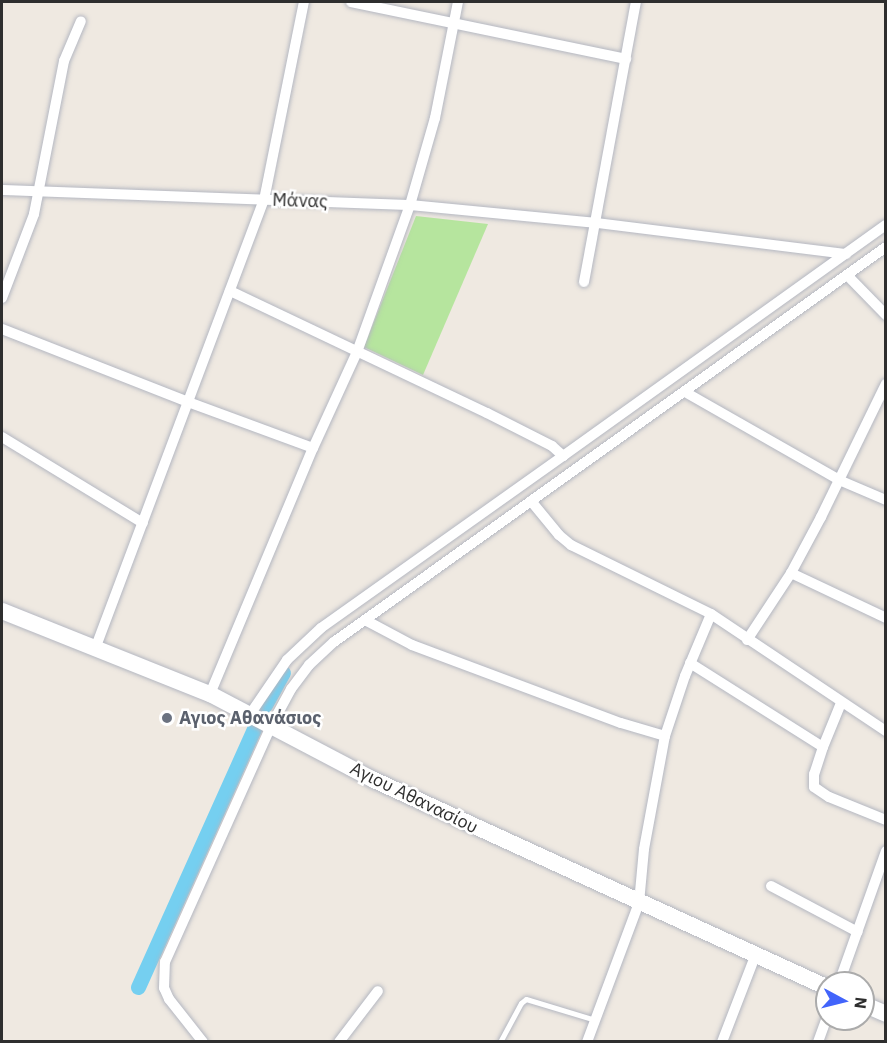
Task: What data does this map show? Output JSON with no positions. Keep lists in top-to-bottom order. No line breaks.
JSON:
{"streets":{"main road":["Αγιου Αθανασίου"],"street":["Μάνας"]},"places":["Αγιος Αθανάσιος"],"north":"right"}
